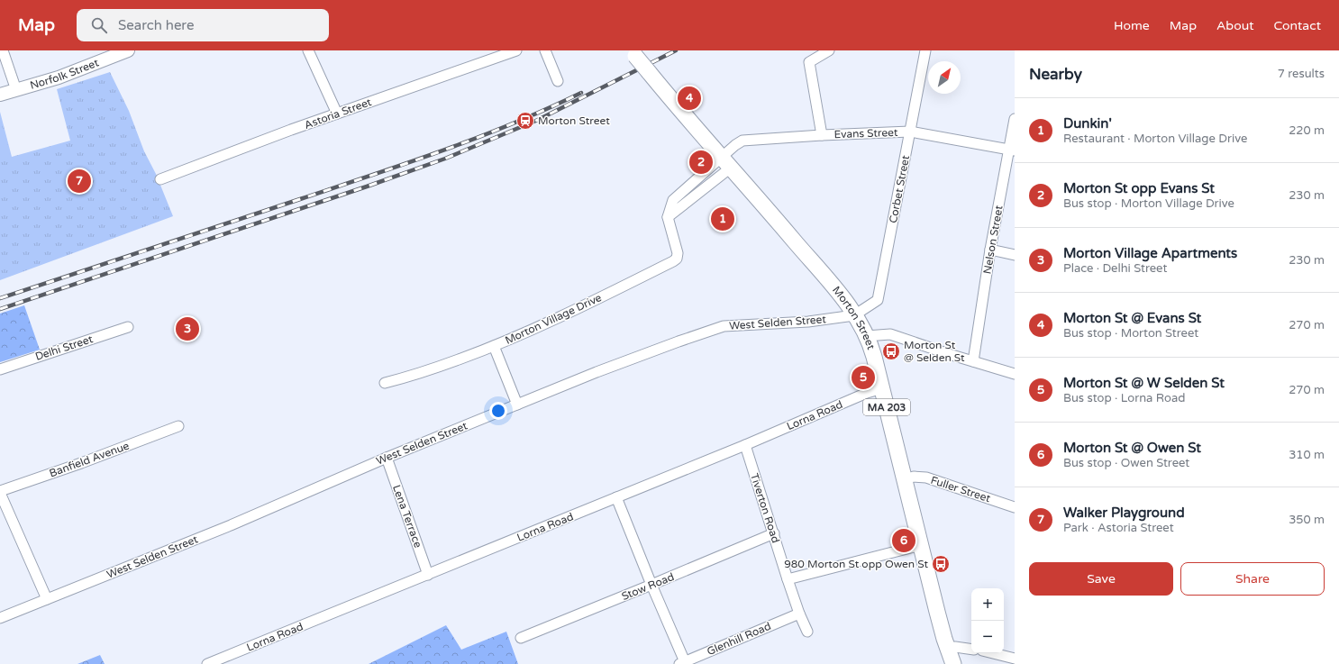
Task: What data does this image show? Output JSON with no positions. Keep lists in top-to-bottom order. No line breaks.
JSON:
{"streets":{"highway":["Morton Street","MA 203"],"main road":["Norfolk Street"],"street":["Astoria Street","Evans Street","Corbet Street","Nelson Street","Morton Village Drive","West Selden Street","Delhi Street","Lorna Road","Banfield Avenue","Fuller Street","Tiverton Road","Lena Terrace","Stow Road","Glenhill Road"]},"crossings":[["Evans Street","Corbet Street"],["Evans Street","Nelson Street"],["Evans Street","Morton Village Drive"],["Evans Street","Morton Street"],["Corbet Street","Morton Street"],["Corbet Street","West Selden Street"],["Morton Village Drive","Morton Street"],["Morton Street","West Selden Street"],["Morton Street","Lorna Road"],["Morton Street","Fuller Street"],["West Selden Street","Lena Terrace"],["Lorna Road","Tiverton Road"],["Lorna Road","Lena Terrace"],["Tiverton Road","Stow Road"],["Tiverton Road","Glenhill Road"]],"places":{"station":["Morton Street"],"bus stop":["Morton St @ Selden St","980 Morton St opp Owen St"]},"north":"top right","page":{"header":"Map","search":"Search here","nav":["Home","Map","About","Contact"],"heading":["Nearby","7 results"],"pins":["4","2","7","1","3","5","6"],"list":[{"mark":"1","name":"Dunkin'","note":"Restaurant · Morton Village Drive","value":"220 m"},{"mark":"2","name":"Morton St opp Evans St","note":"Bus stop · Morton Village Drive","value":"230 m"},{"mark":"3","name":"Morton Village Apartments","note":"Place · Delhi Street","value":"230 m"},{"mark":"4","name":"Morton St @ Evans St","note":"Bus stop · Morton Street","value":"270 m"},{"mark":"5","name":"Morton St @ W Selden St","note":"Bus stop · Lorna Road","value":"270 m"},{"mark":"6","name":"Morton St @ Owen St","note":"Bus stop · Owen Street","value":"310 m"},{"mark":"7","name":"Walker Playground","note":"Park · Astoria Street","value":"350 m"}],"buttons":["Save","Share"],"map_buttons":["+","−"]}}
